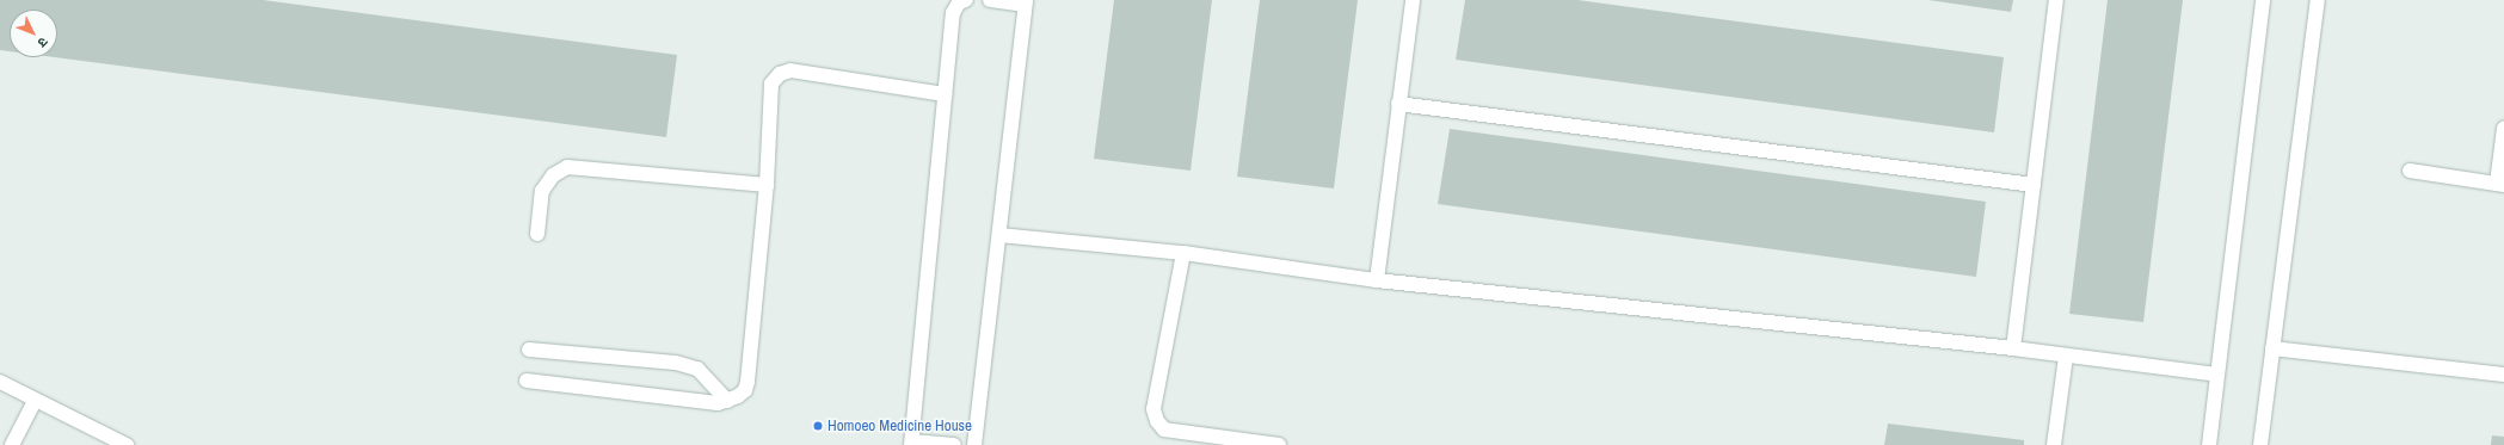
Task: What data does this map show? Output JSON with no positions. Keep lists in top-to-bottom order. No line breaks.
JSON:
{"places":["Homoeo Medicine House"],"north":"bottom right"}
